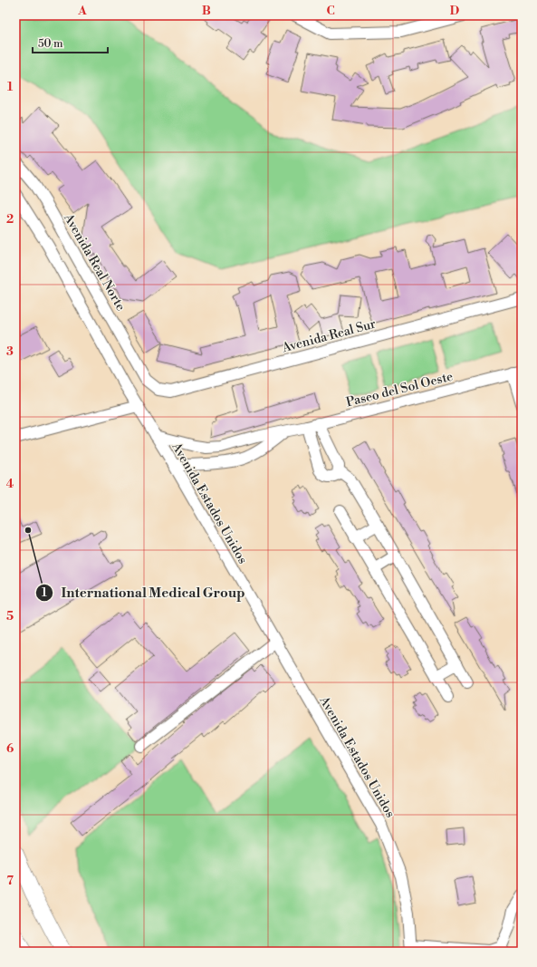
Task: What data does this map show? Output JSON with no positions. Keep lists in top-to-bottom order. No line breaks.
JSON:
{"streets":{"street":["Avenida Real Norte","Avenida Real Sur","Paseo del Sol Oeste","Avenida Estados Unidos"]},"crossings":[["Avenida Real Norte","Avenida Real Sur"],["Paseo del Sol Oeste","Avenida Estados Unidos"]],"places":["International Medical Group"],"scale_bar":"50 m","grid":{"columns":["A","B","C","D"],"rows":["1","2","3","4","5","6","7"]}}
